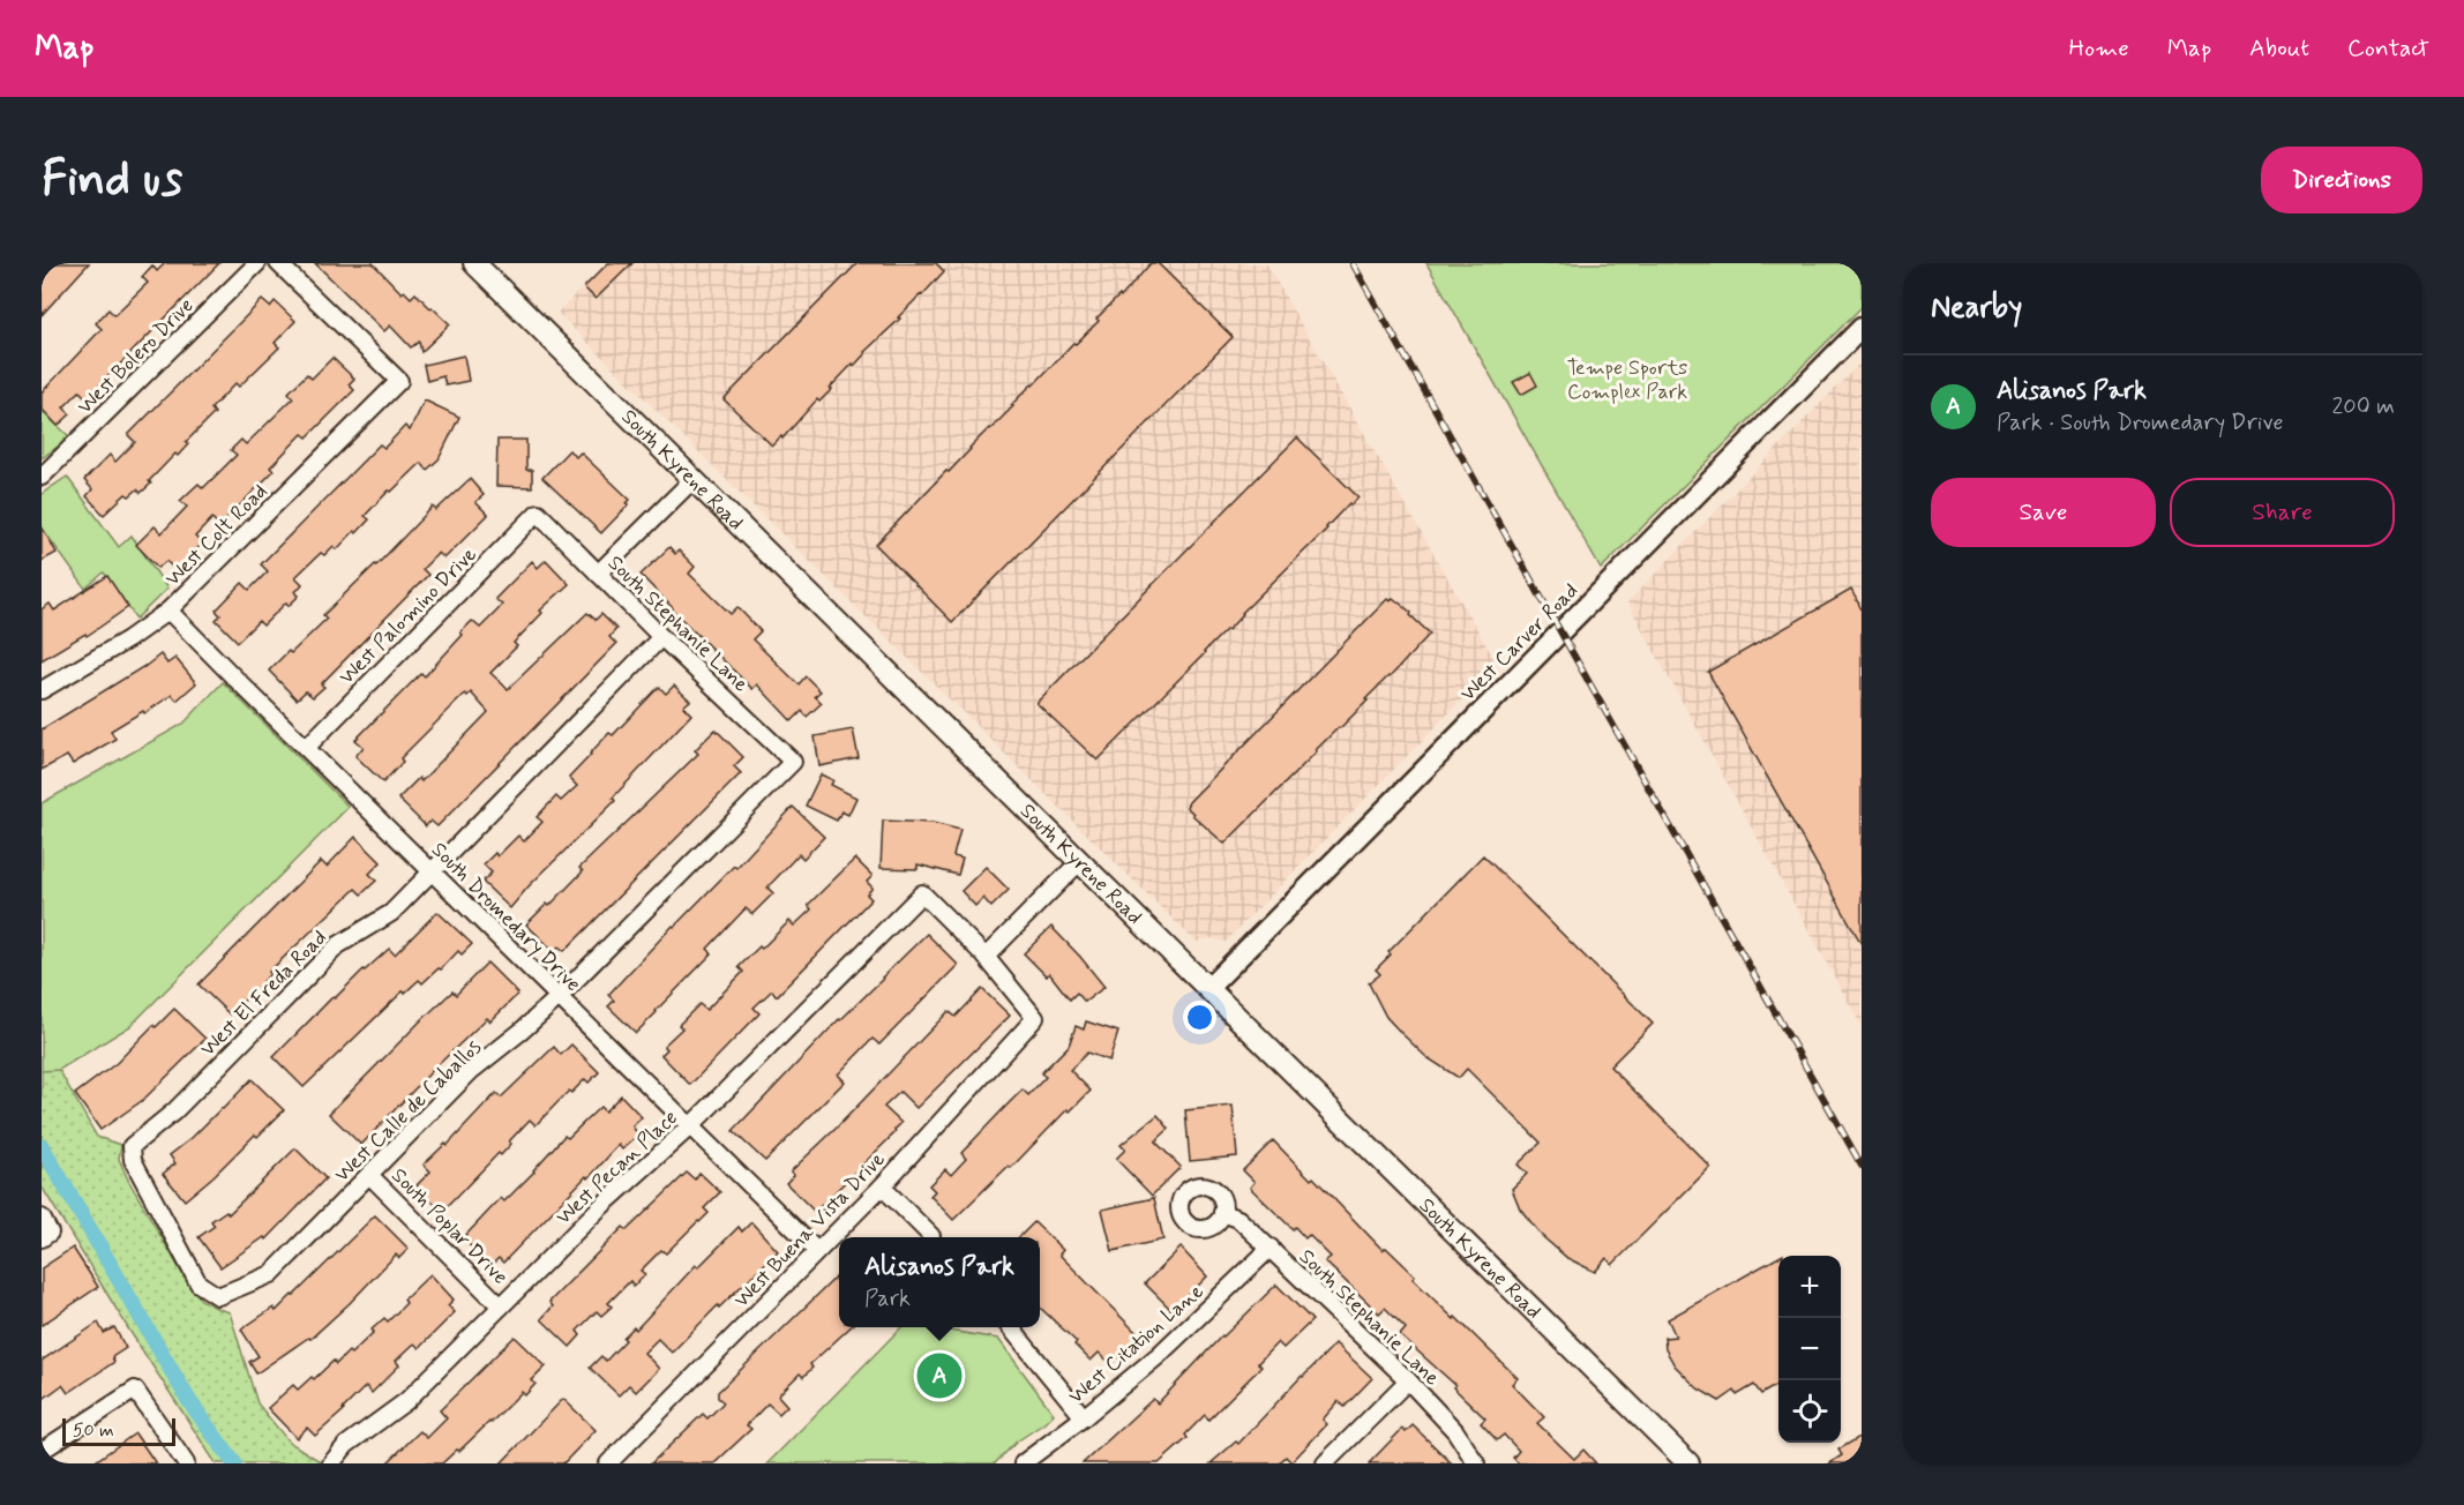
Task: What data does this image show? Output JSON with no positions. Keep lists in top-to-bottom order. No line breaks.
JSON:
{"streets":{"main road":["South Kyrene Road"],"street":["West Bolero Drive","West Colt Road","West Palomino Drive","South Stephanie Lane","West Carver Road","South Dromedary Drive","West El Freda Road","West Calle de Caballos","West Pecan Place","South Poplar Drive","West Buena Vista Drive","West Citation Lane"]},"crossings":[["South Kyrene Road","West Carver Road"],["West Colt Road","South Dromedary Drive"],["West Palomino Drive","South Stephanie Lane"],["West Palomino Drive","South Dromedary Drive"],["South Stephanie Lane","West El Freda Road"],["South Stephanie Lane","West Calle de Caballos"],["South Stephanie Lane","West Citation Lane"],["South Dromedary Drive","West El Freda Road"],["South Dromedary Drive","West Calle de Caballos"],["South Dromedary Drive","West Pecan Place"],["South Dromedary Drive","West Buena Vista Drive"],["West El Freda Road","West Calle de Caballos"],["West Calle de Caballos","South Poplar Drive"],["West Pecan Place","South Poplar Drive"],["West Pecan Place","West Buena Vista Drive"]],"parks":["Tempe Sports Complex Park"],"scale_bar":"50 m","page":{"header":"Map","nav":["Home","Map","About","Contact"],"buttons":["Directions",["Save","Share"]],"title":"Find us","heading":"Nearby","list":[{"mark":"A","name":"Alisanos Park","note":"Park · South Dromedary Drive","value":"200 m"}],"popup":["Alisanos Park","Park"],"map_buttons":["+","−"],"pins":"A","scale":"50 m"}}
